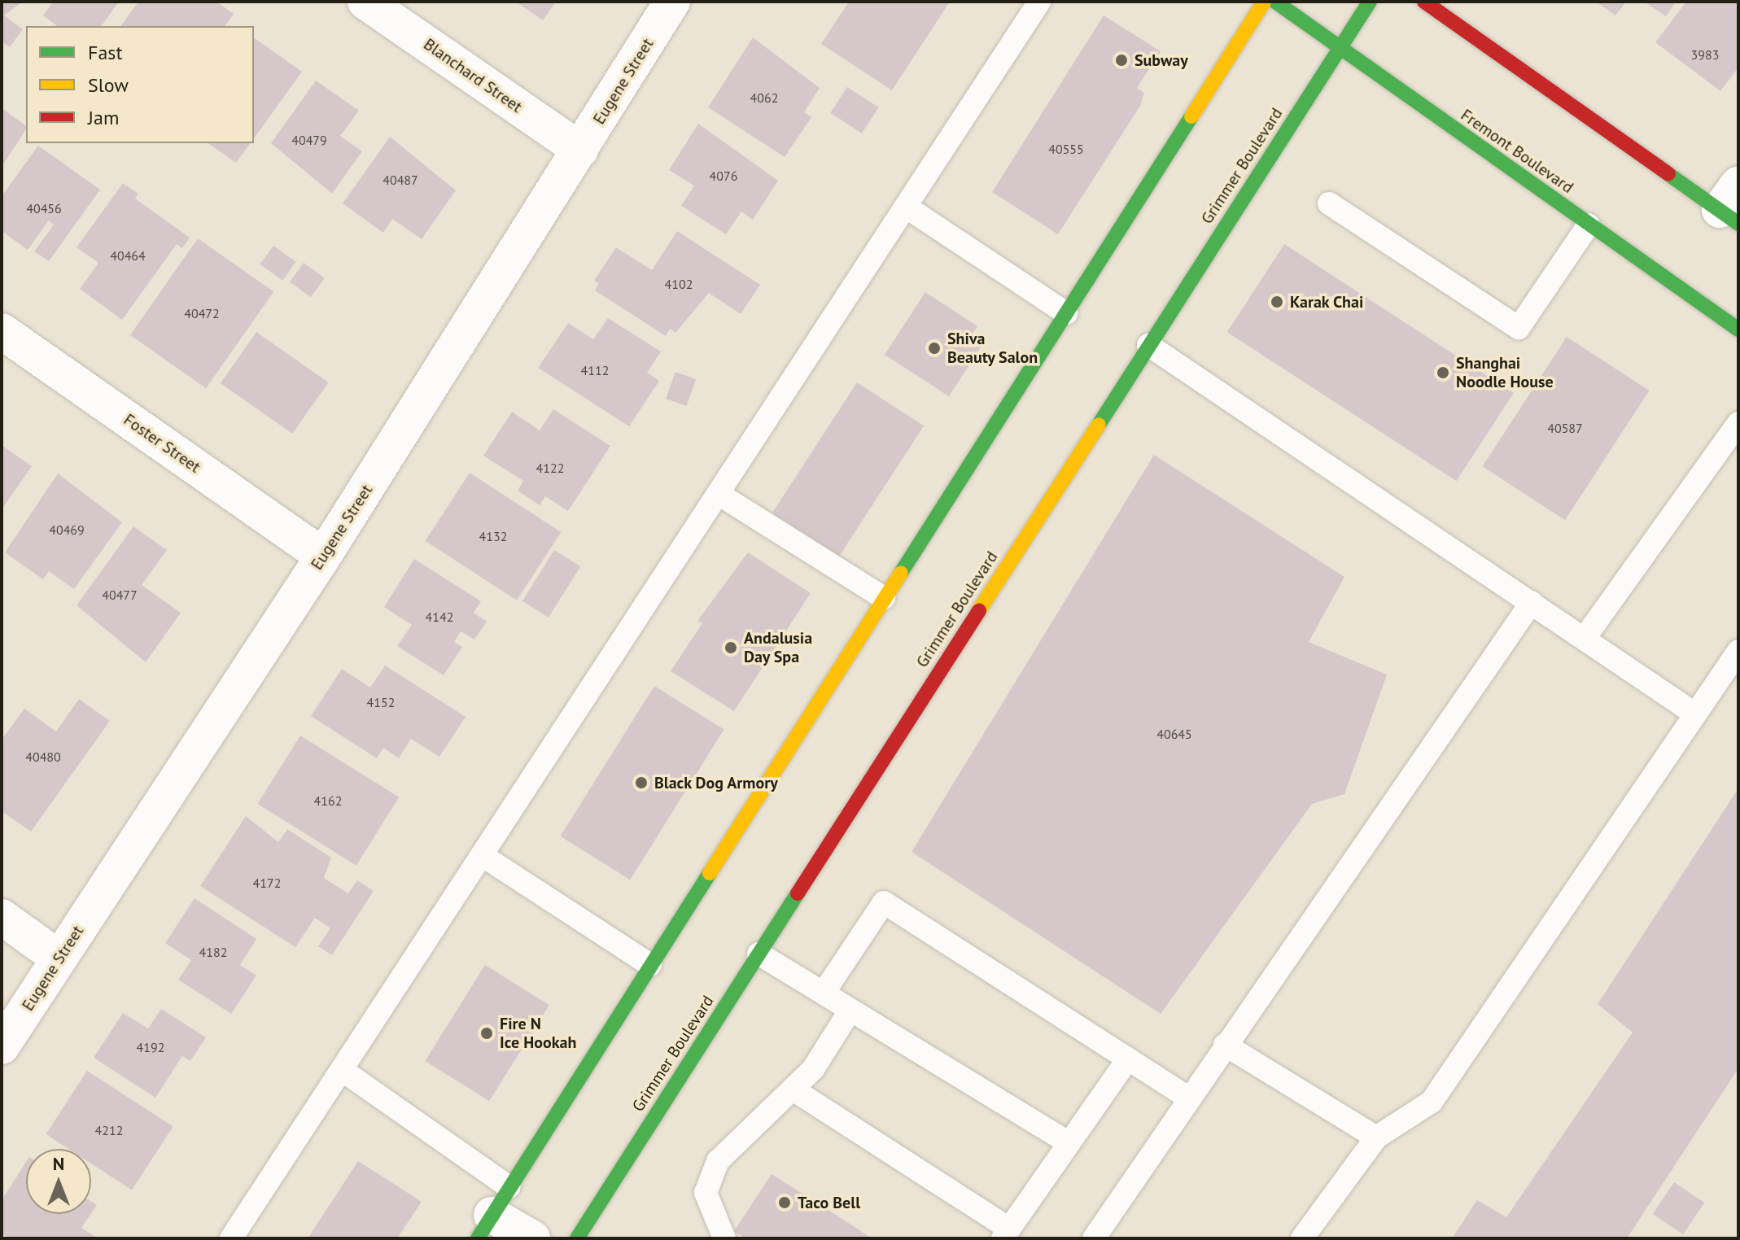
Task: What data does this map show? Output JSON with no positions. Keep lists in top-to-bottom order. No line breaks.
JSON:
{"streets":{"main road":["Fremont Boulevard","Grimmer Boulevard"],"street":["Blanchard Street","Eugene Street","Foster Street"]},"crossings":[["Blanchard Street","Eugene Street"],["Eugene Street","Foster Street"],["Fremont Boulevard","Grimmer Boulevard"]],"places":["Subway","Karak Chai","Shiva Beauty Salon","Shanghai Noodle House","Andalusia Day Spa","Black Dog Armory","Fire N Ice Hookah","Taco Bell"],"house_numbers":["3983","4062","40479","40555","4076","40487","40456","40464","4102","40472","4112","40587","4122","40469","4132","40477","4142","4152","40645","40480","4162","4172","4182","4192","4212"],"legend":["Fast","Slow","Jam"],"north":"top"}
